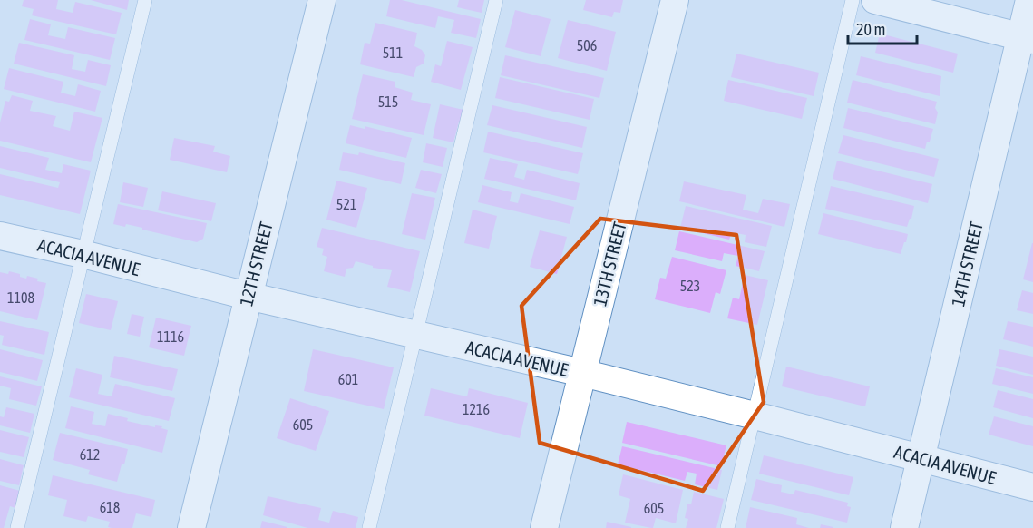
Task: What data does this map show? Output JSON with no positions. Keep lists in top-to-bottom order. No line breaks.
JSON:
{"streets":{"street":["ACACIA AVENUE","12TH STREET","13TH STREET","14TH STREET"]},"crossings":[["ACACIA AVENUE","12TH STREET"],["ACACIA AVENUE","13TH STREET"],["ACACIA AVENUE","14TH STREET"]],"house_numbers":["506","511","515","521","523","1108","1116","601","1216","605","612","618","605"],"scale_bar":"20 m"}
